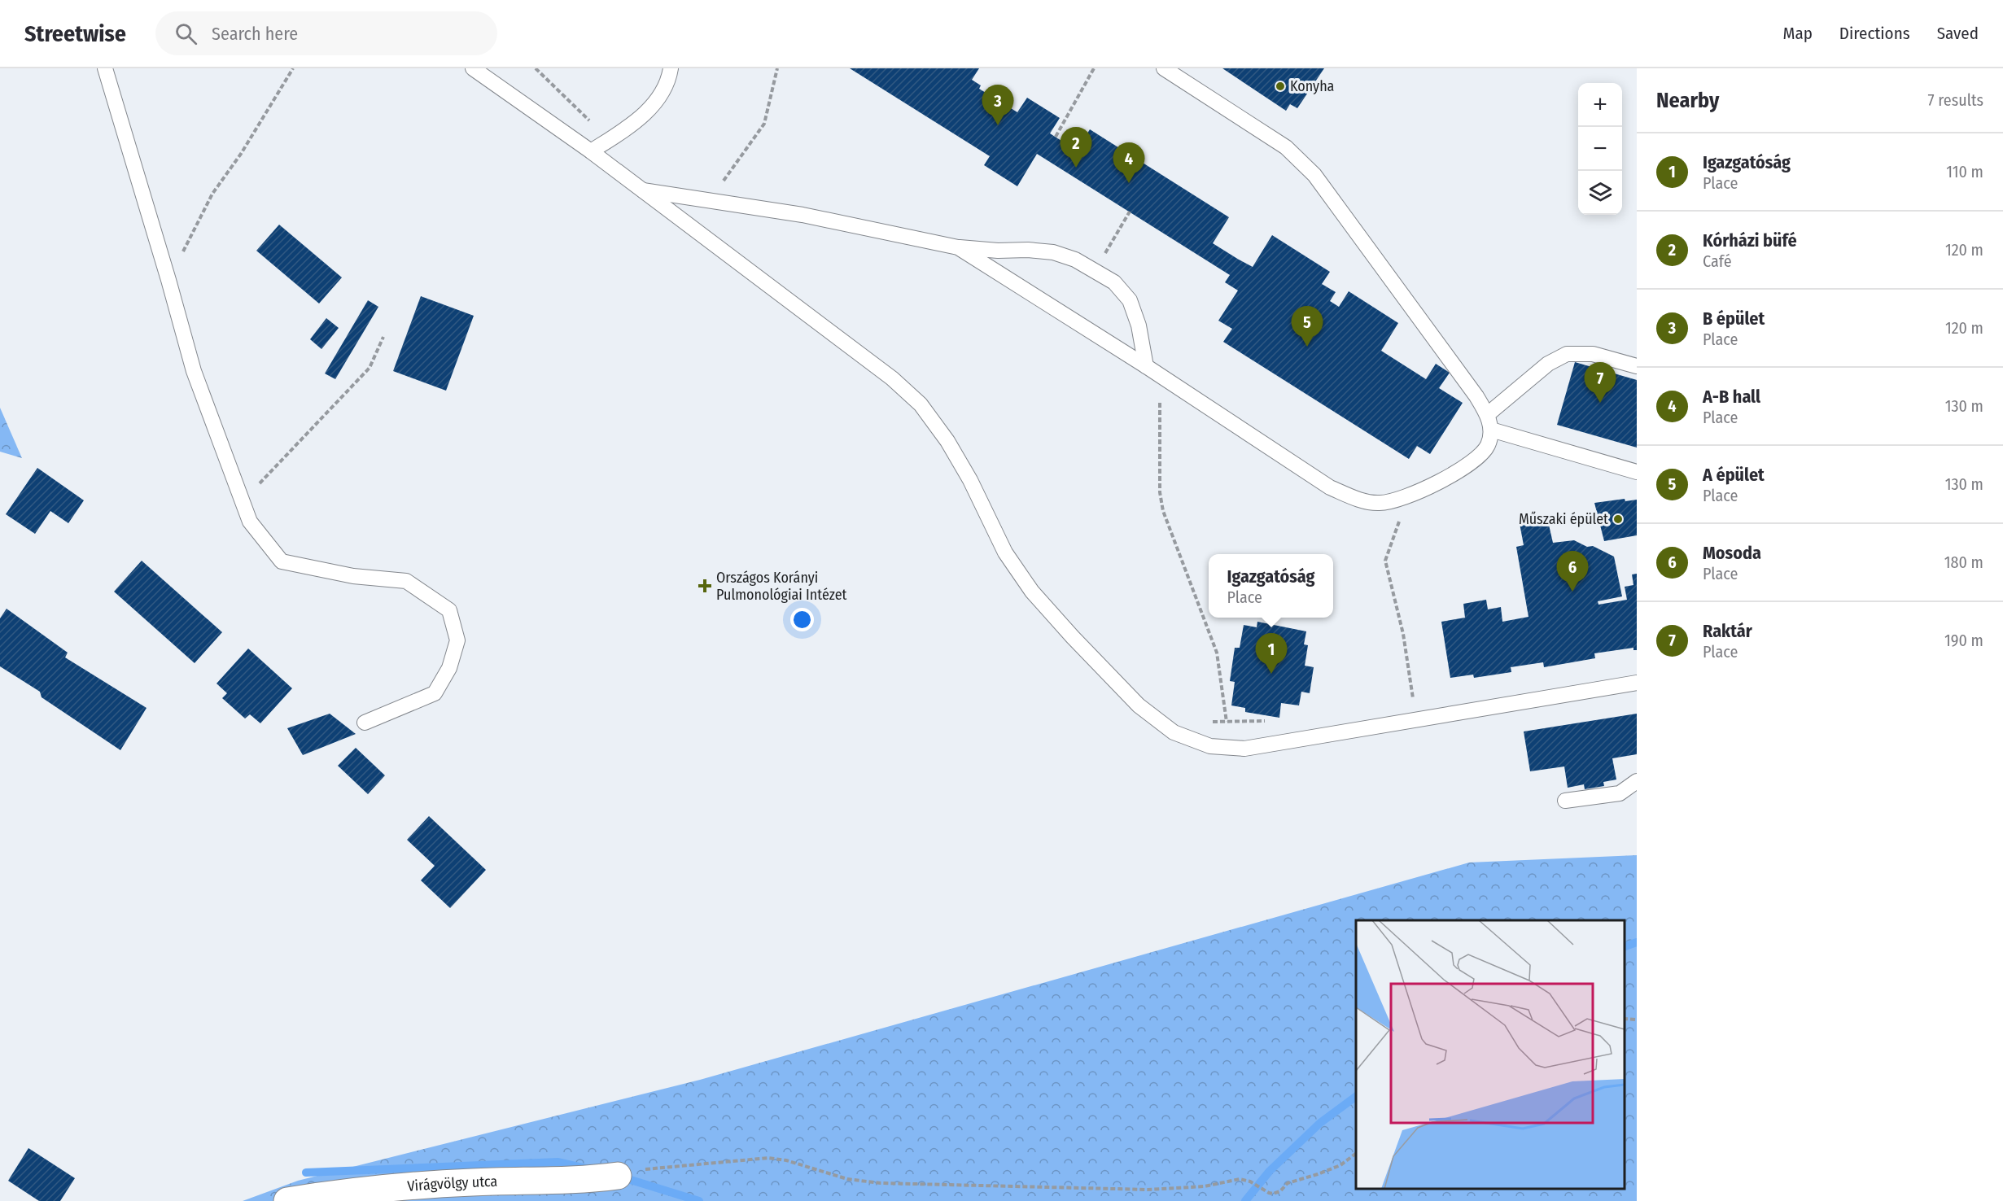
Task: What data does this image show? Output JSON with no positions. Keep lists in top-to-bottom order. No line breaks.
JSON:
{"streets":{"street":["Virágvölgy utca"]},"places":{"other":["Konyha","Műszaki épület"],"health":["Országos Korányi Pulmonológiai Intézet"]},"page":{"header":"Streetwise","search":"Search here","nav":["Map","Directions","Saved"],"heading":["Nearby","7 results"],"map_buttons":["+","−"],"pins":["3","2","4","5","7","6","1"],"list":[{"mark":"1","name":"Igazgatóság","note":"Place","value":"110 m"},{"mark":"2","name":"Kórházi büfé","note":"Café","value":"120 m"},{"mark":"3","name":"B épület","note":"Place","value":"120 m"},{"mark":"4","name":"A-B hall","note":"Place","value":"130 m"},{"mark":"5","name":"A épület","note":"Place","value":"130 m"},{"mark":"6","name":"Mosoda","note":"Place","value":"180 m"},{"mark":"7","name":"Raktár","note":"Place","value":"190 m"}],"popup":["Igazgatóság","Place"]}}
